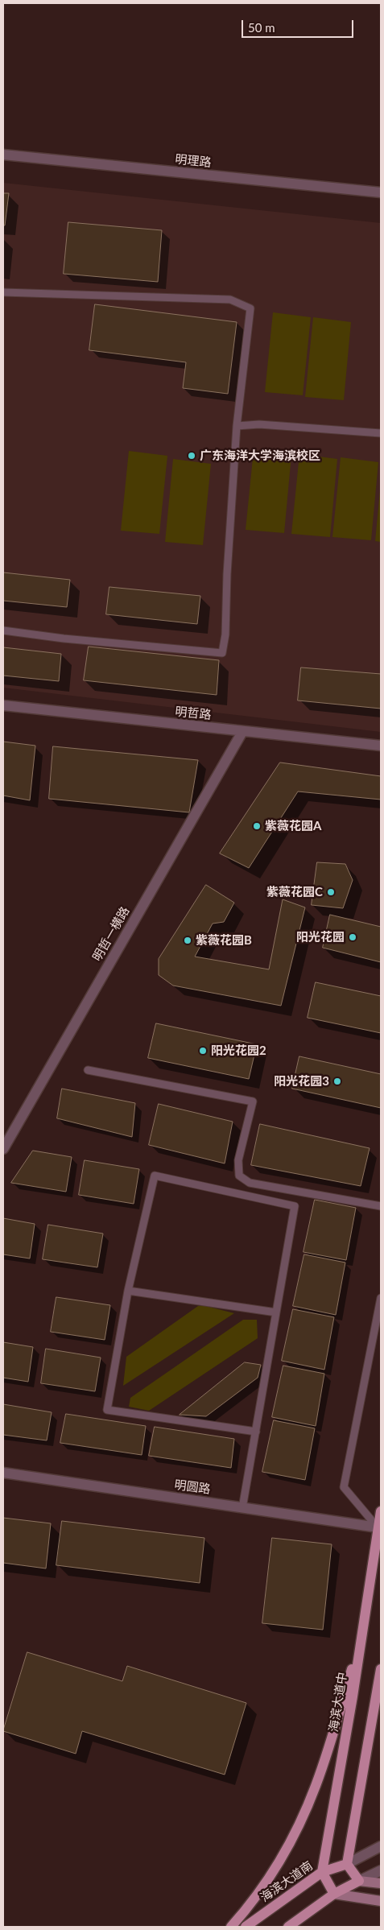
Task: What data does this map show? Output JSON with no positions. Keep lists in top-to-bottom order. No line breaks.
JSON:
{"streets":{"main road":["海滨大道中","海滨大道南"],"street":["明理路","明哲路","明哲一横路","明圆路"]},"crossings":[["明哲路","明哲一横路"],["明圆路","海滨大道中"],["海滨大道中","海滨大道南"]],"places":["广东海洋大学海滨校区","紫薇花园A","紫薇花园C","阳光花园","紫薇花园B","阳光花园2","阳光花园3"],"scale_bar":"50 m"}
